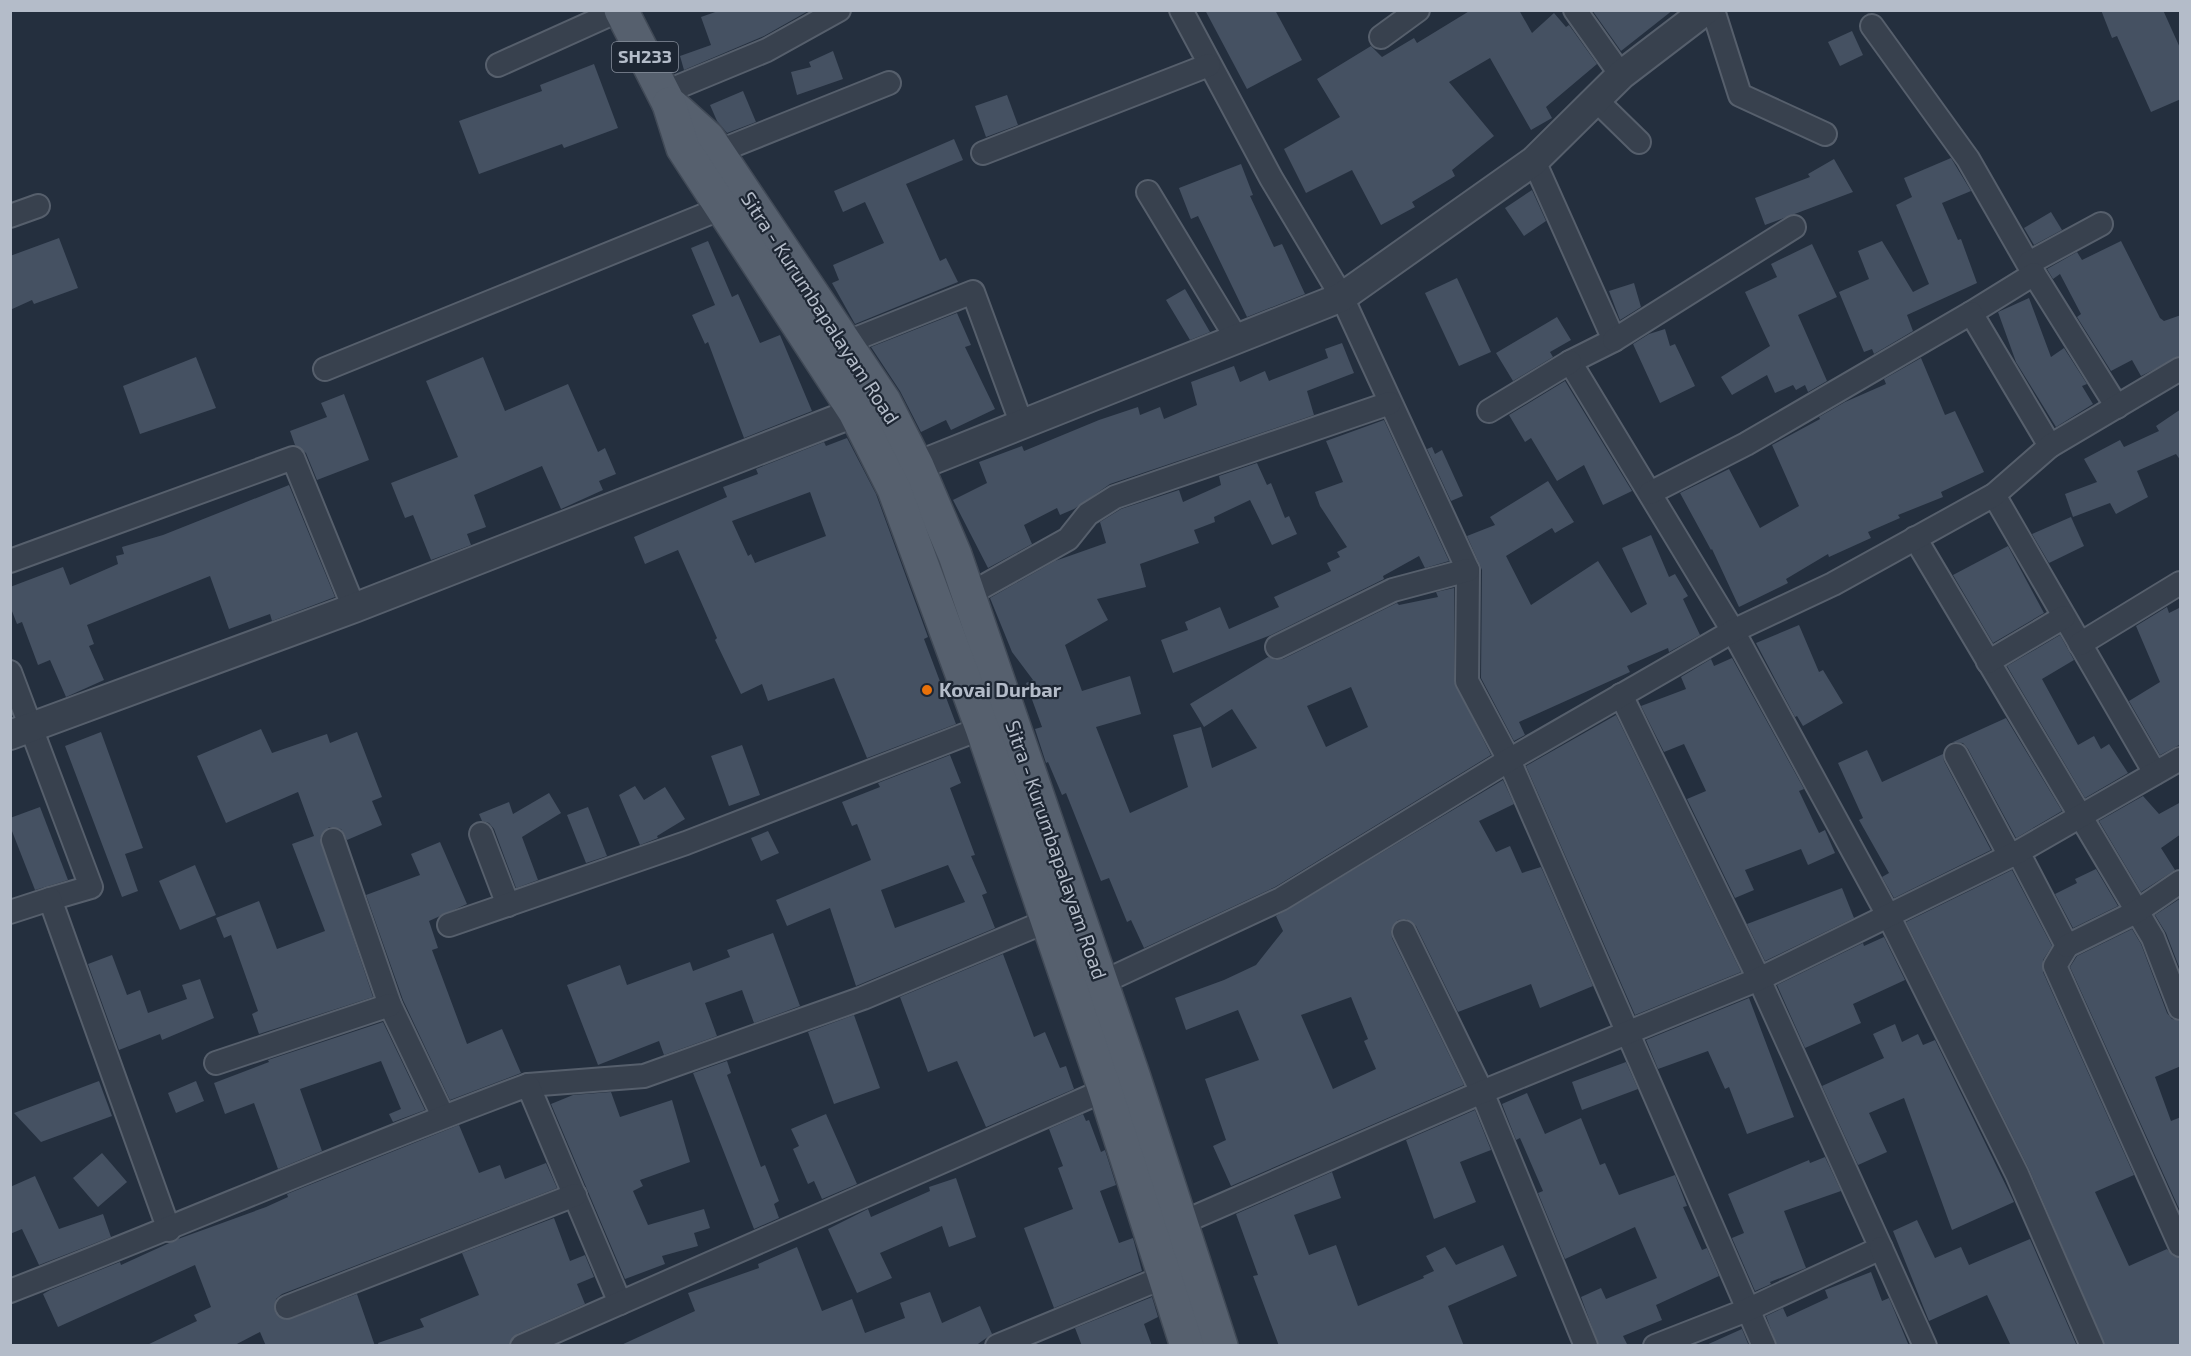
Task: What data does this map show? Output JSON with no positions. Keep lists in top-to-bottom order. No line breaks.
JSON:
{"streets":{"main road":["SH233","Sitra - Kurumbapalayam Road"]},"places":["Kovai Durbar"]}
